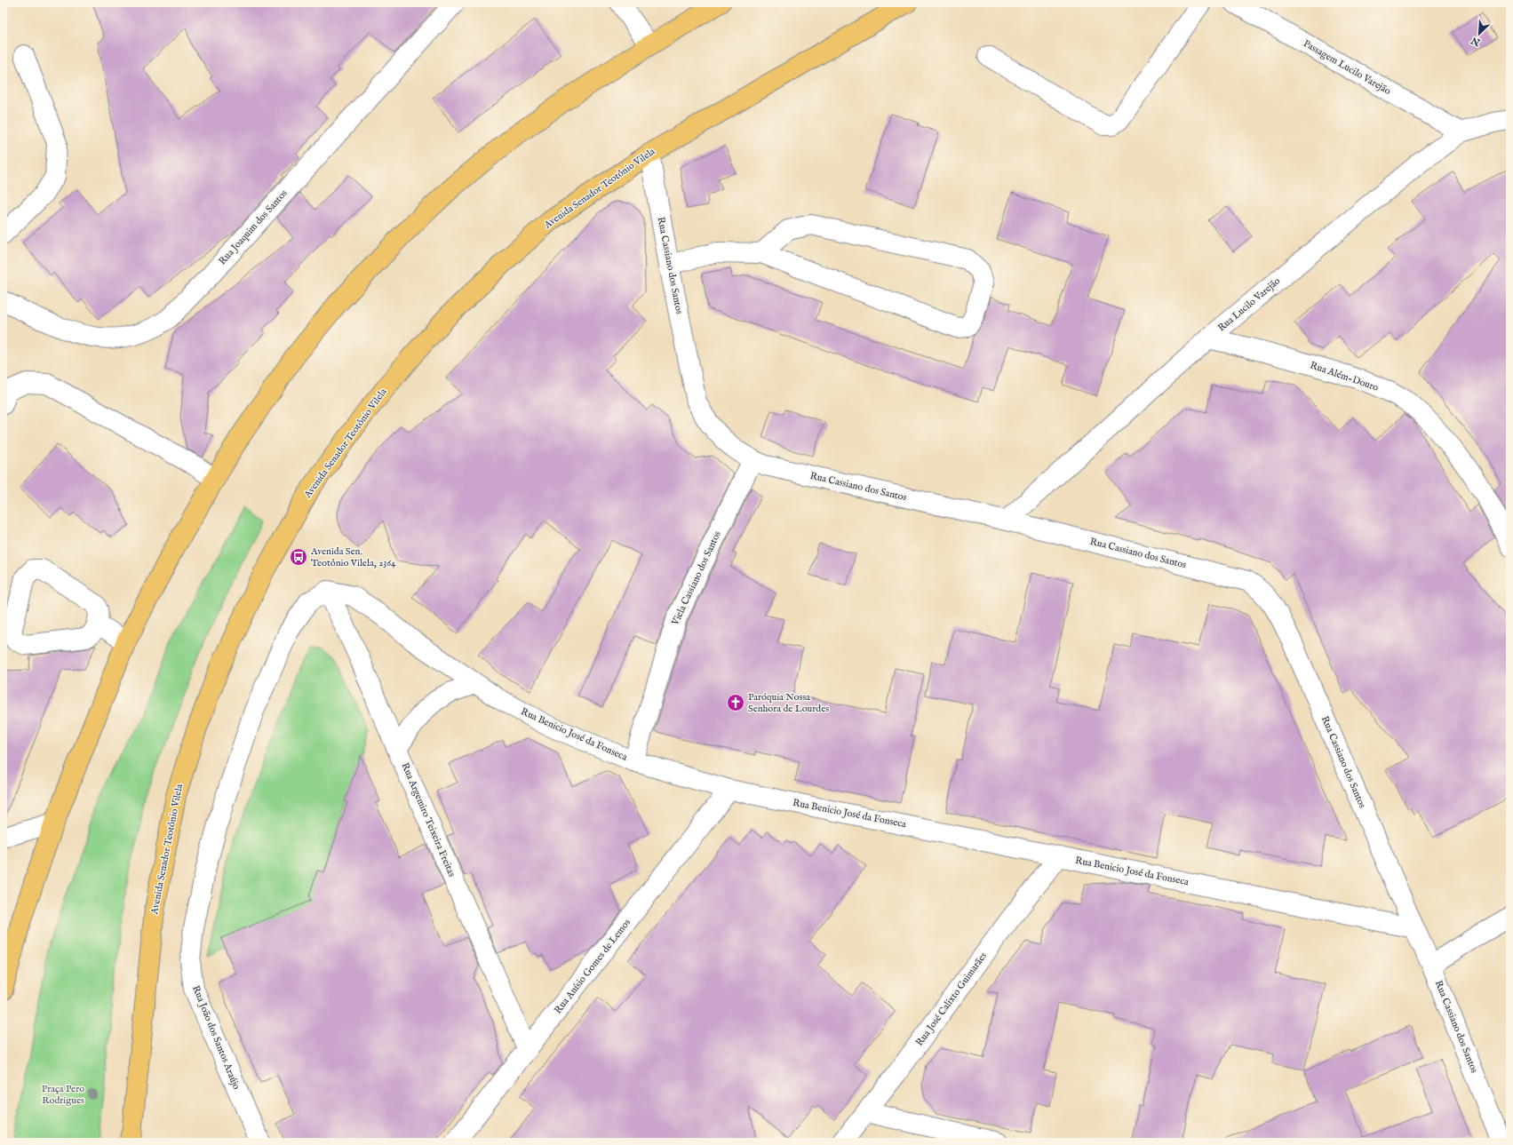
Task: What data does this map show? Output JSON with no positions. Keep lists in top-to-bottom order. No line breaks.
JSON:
{"streets":{"main road":["Avenida Senador Teotônio Vilela"],"street":["Passagem Lucilo Varejão","Rua Joaquim dos Santos","Rua Cassiano dos Santos","Rua Lucilo Varejão","Rua Além-Douro","Viela Cassiano dos Santos","Rua Benicio José da Fonseca","Rua Argemiro Teixeira Freitas","Rua Anísio Gomes de Lemos","Rua José Calixto Guimarães","Rua João dos Santos Araújo"]},"crossings":[["Passagem Lucilo Varejão","Rua Lucilo Varejão"],["Avenida Senador Teotônio Vilela","Rua Cassiano dos Santos"],["Rua Cassiano dos Santos","Rua Lucilo Varejão"],["Rua Cassiano dos Santos","Viela Cassiano dos Santos"],["Rua Cassiano dos Santos","Rua Benicio José da Fonseca"],["Rua Lucilo Varejão","Rua Além-Douro"],["Viela Cassiano dos Santos","Rua Benicio José da Fonseca"],["Rua Benicio José da Fonseca","Rua Argemiro Teixeira Freitas"],["Rua Benicio José da Fonseca","Rua Anísio Gomes de Lemos"],["Rua Benicio José da Fonseca","Rua José Calixto Guimarães"],["Rua Benicio José da Fonseca","Rua João dos Santos Araújo"],["Rua Argemiro Teixeira Freitas","Rua Anísio Gomes de Lemos"],["Rua Argemiro Teixeira Freitas","Rua João dos Santos Araújo"]],"parks":["Praça Pero Rodrigues"],"places":{"bus stop":["Avenida Sen. Teotônio Vilela, 2364"],"church":["Paróquia Nossa Senhora de Lourdes"]},"north":"bottom left"}
